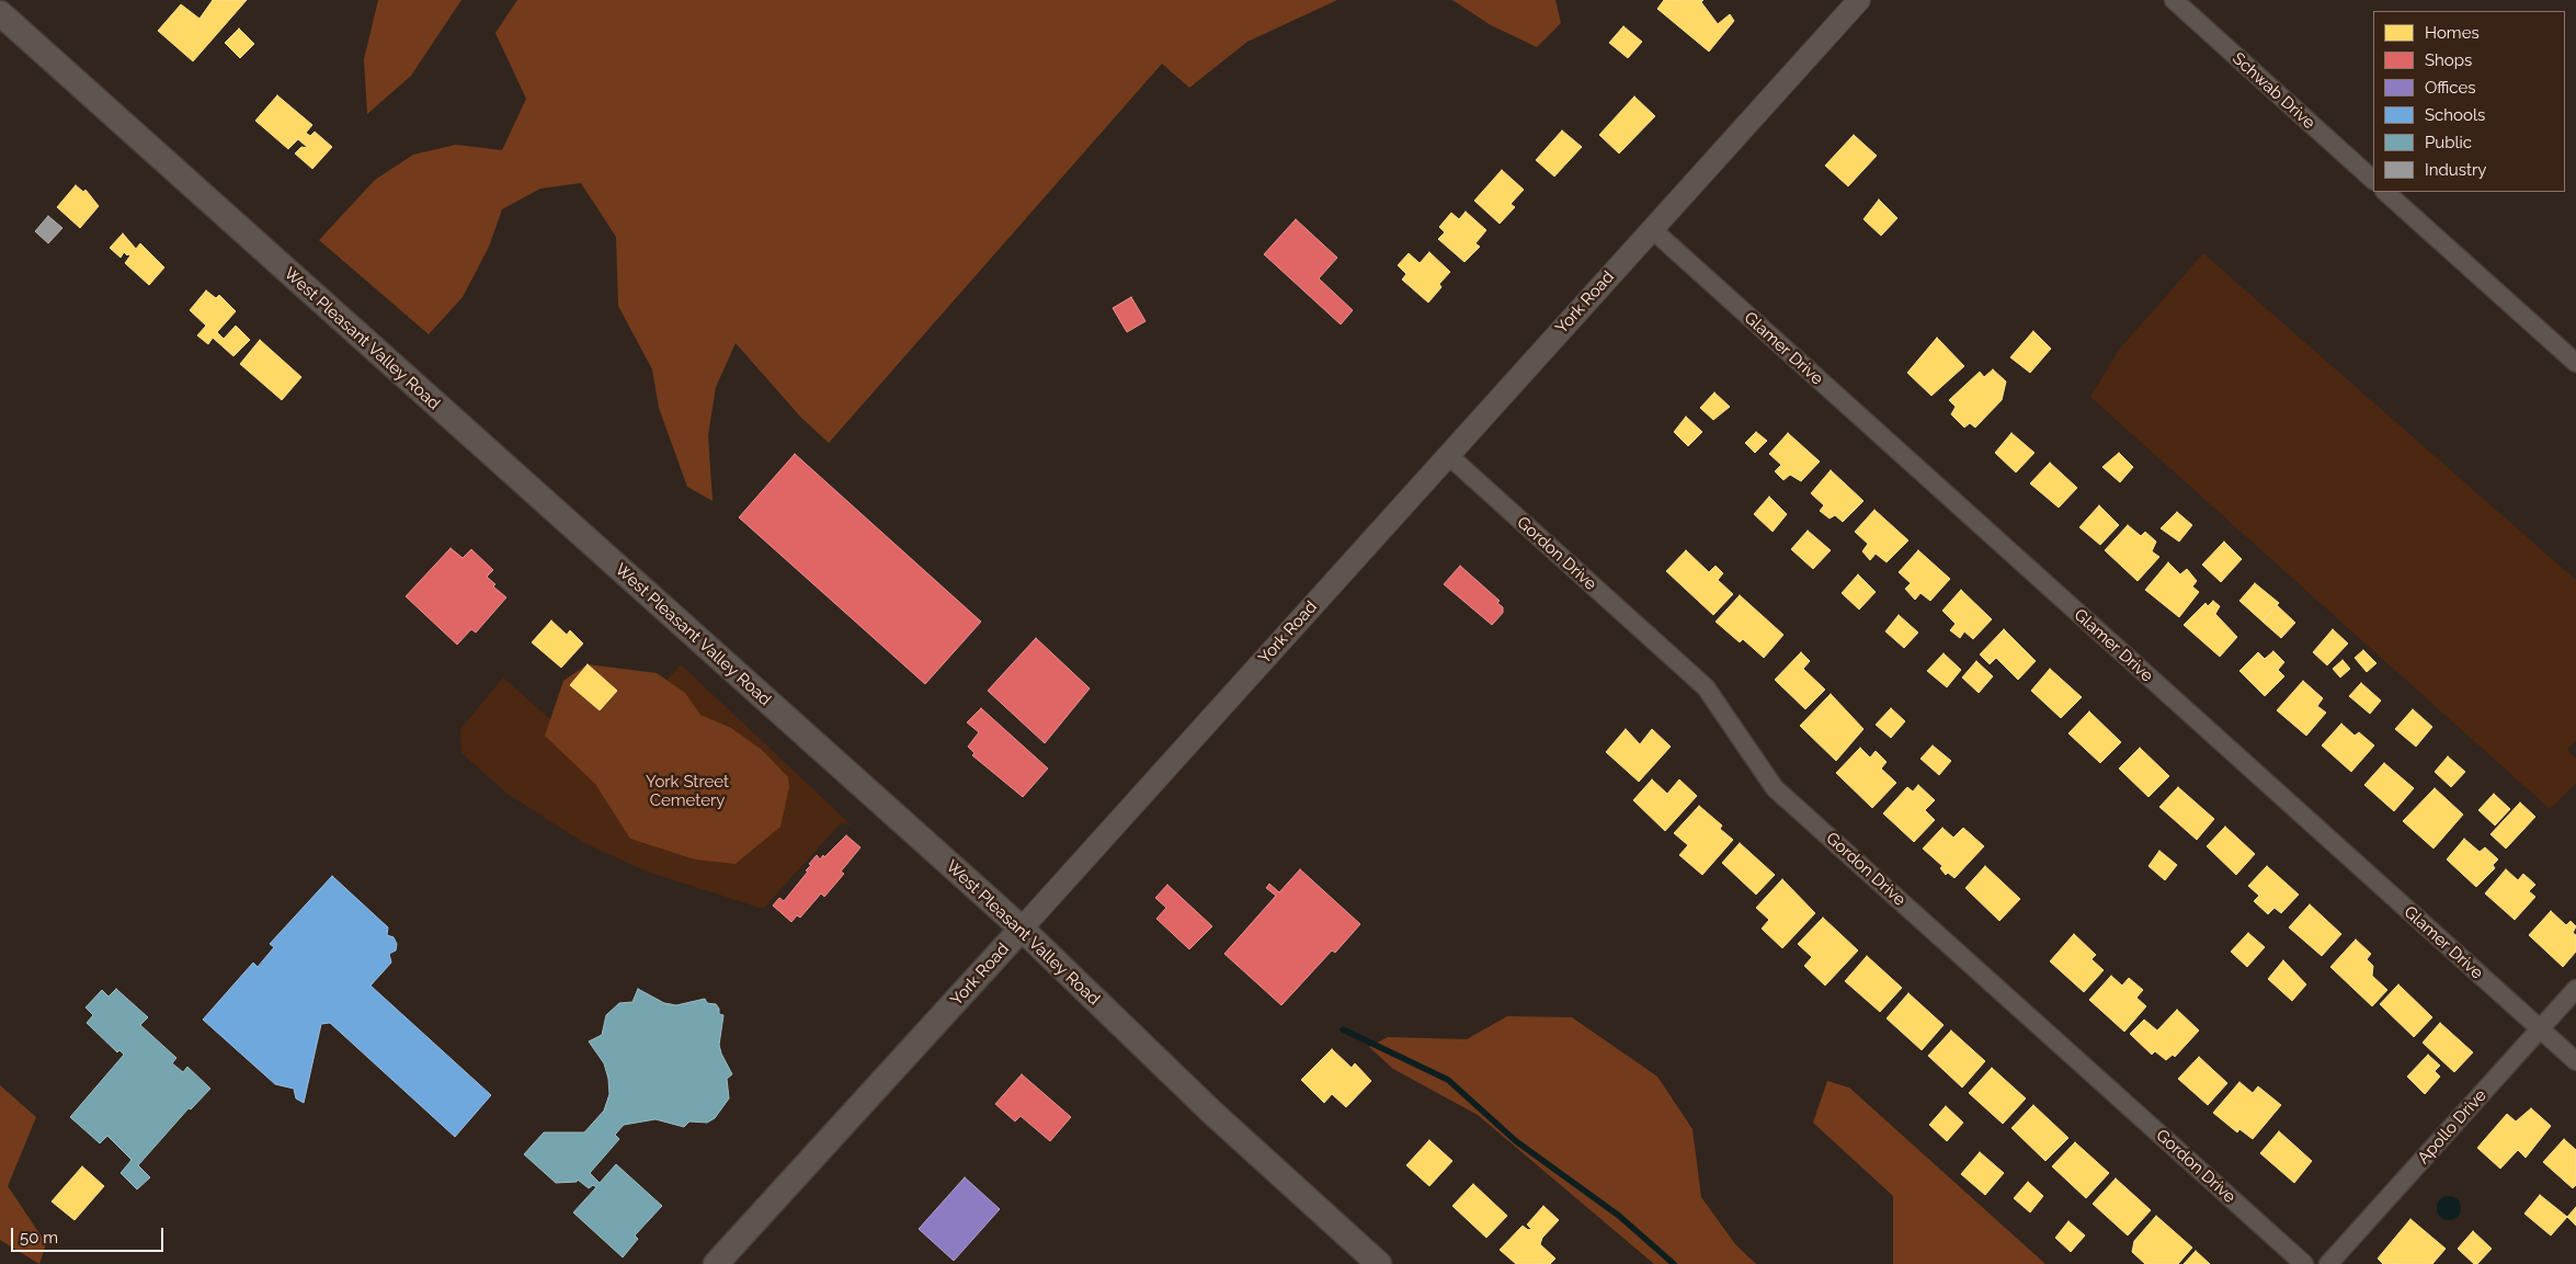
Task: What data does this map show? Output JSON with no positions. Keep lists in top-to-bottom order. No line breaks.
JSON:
{"streets":{"main road":["York Road","West Pleasant Valley Road"],"street":["Schwab Drive","Glamer Drive","Gordon Drive","Apollo Drive"]},"crossings":[["York Road","West Pleasant Valley Road"],["York Road","Glamer Drive"],["York Road","Gordon Drive"],["Glamer Drive","Apollo Drive"]],"parks":["York Street Cemetery"],"legend":["Homes","Shops","Offices","Schools","Public","Industry"],"scale_bar":"50 m"}
